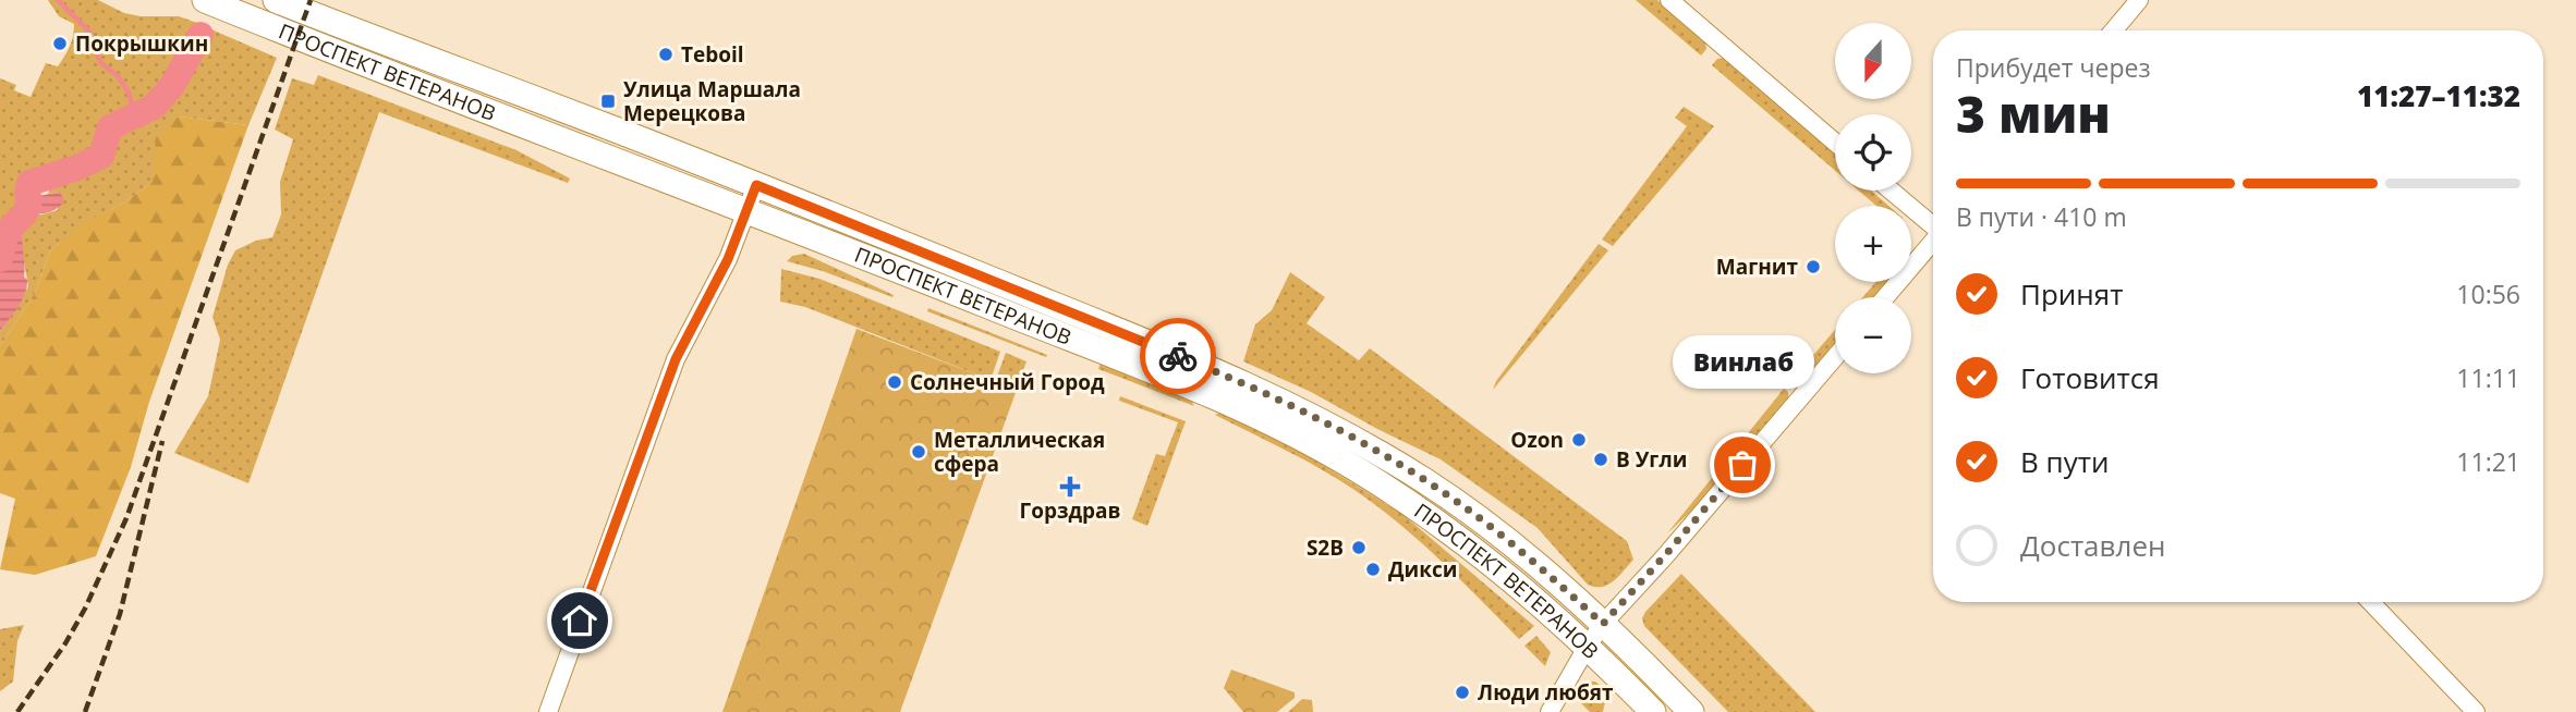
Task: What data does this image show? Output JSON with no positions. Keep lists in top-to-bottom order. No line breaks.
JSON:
{"streets":{"main road":["ПРОСПЕКТ ВЕТЕРАНОВ"]},"places":{"other":["Покрышкин","Teboil","Магнит","Солнечный Город","Ozon","Металлическая сфера","В Угли","Винлаб","S2B","Дикси","Люди любят"],"transit":["Улица Маршала Мерецкова"],"health":["Горздрав"]},"north":"bottom","page":{"map_buttons":["+","−"],"heading":["3 мин","Прибудет через","11:27–11:32"],"bar":"В пути · 410 m","list":[["Принят","10:56"],["Готовится","11:11"],["В пути","11:21"],"Доставлен"],"bubble":"Винлаб"}}
